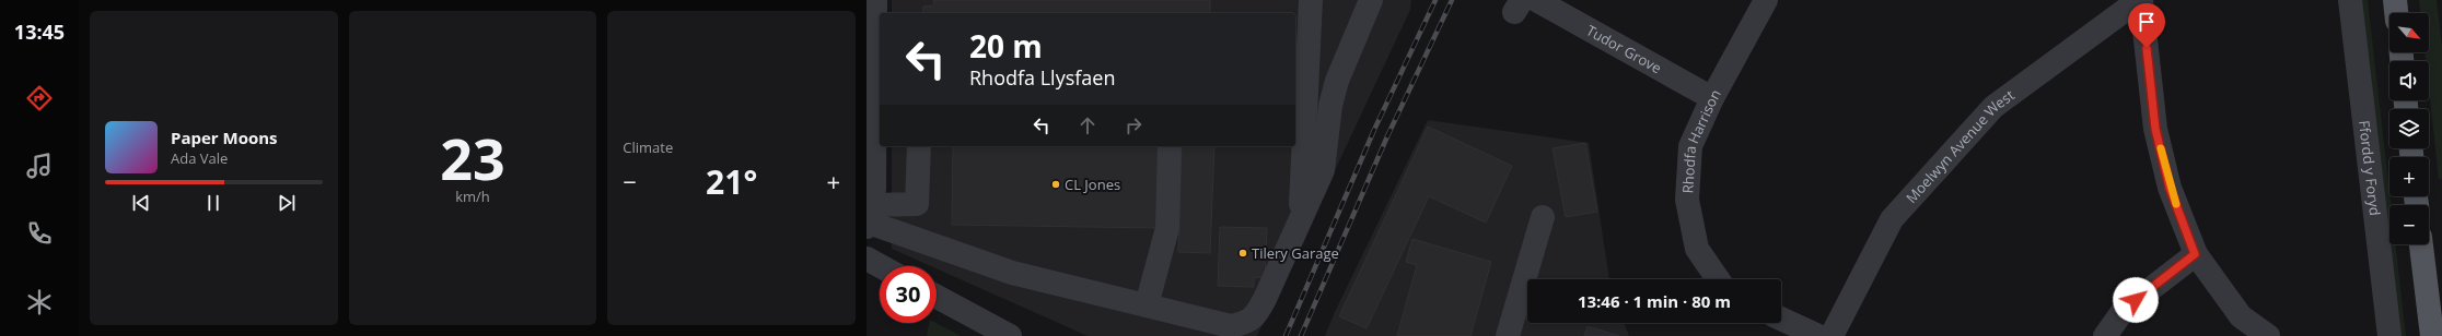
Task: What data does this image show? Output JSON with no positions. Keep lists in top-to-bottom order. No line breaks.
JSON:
{"streets":{"street":["Tudor Grove","Rhodfa Harrison","Moelwyn Avenue West","Ffordd y Foryd"]},"crossings":[["Tudor Grove","Rhodfa Harrison"]],"places":["CL Jones","Tilery Garage"],"north":"bottom right","page":{"tabs":"13:45","tile":[["23","km/h"],"Climate"],"map_buttons":["+","−"],"turn":["20 m","Rhodfa Llysfaen"],"song":["Paper Moons","Ada Vale"],"heat":["−","21°","+"],"limit":"30","trip":"13:46 · 1 min · 80 m"}}
